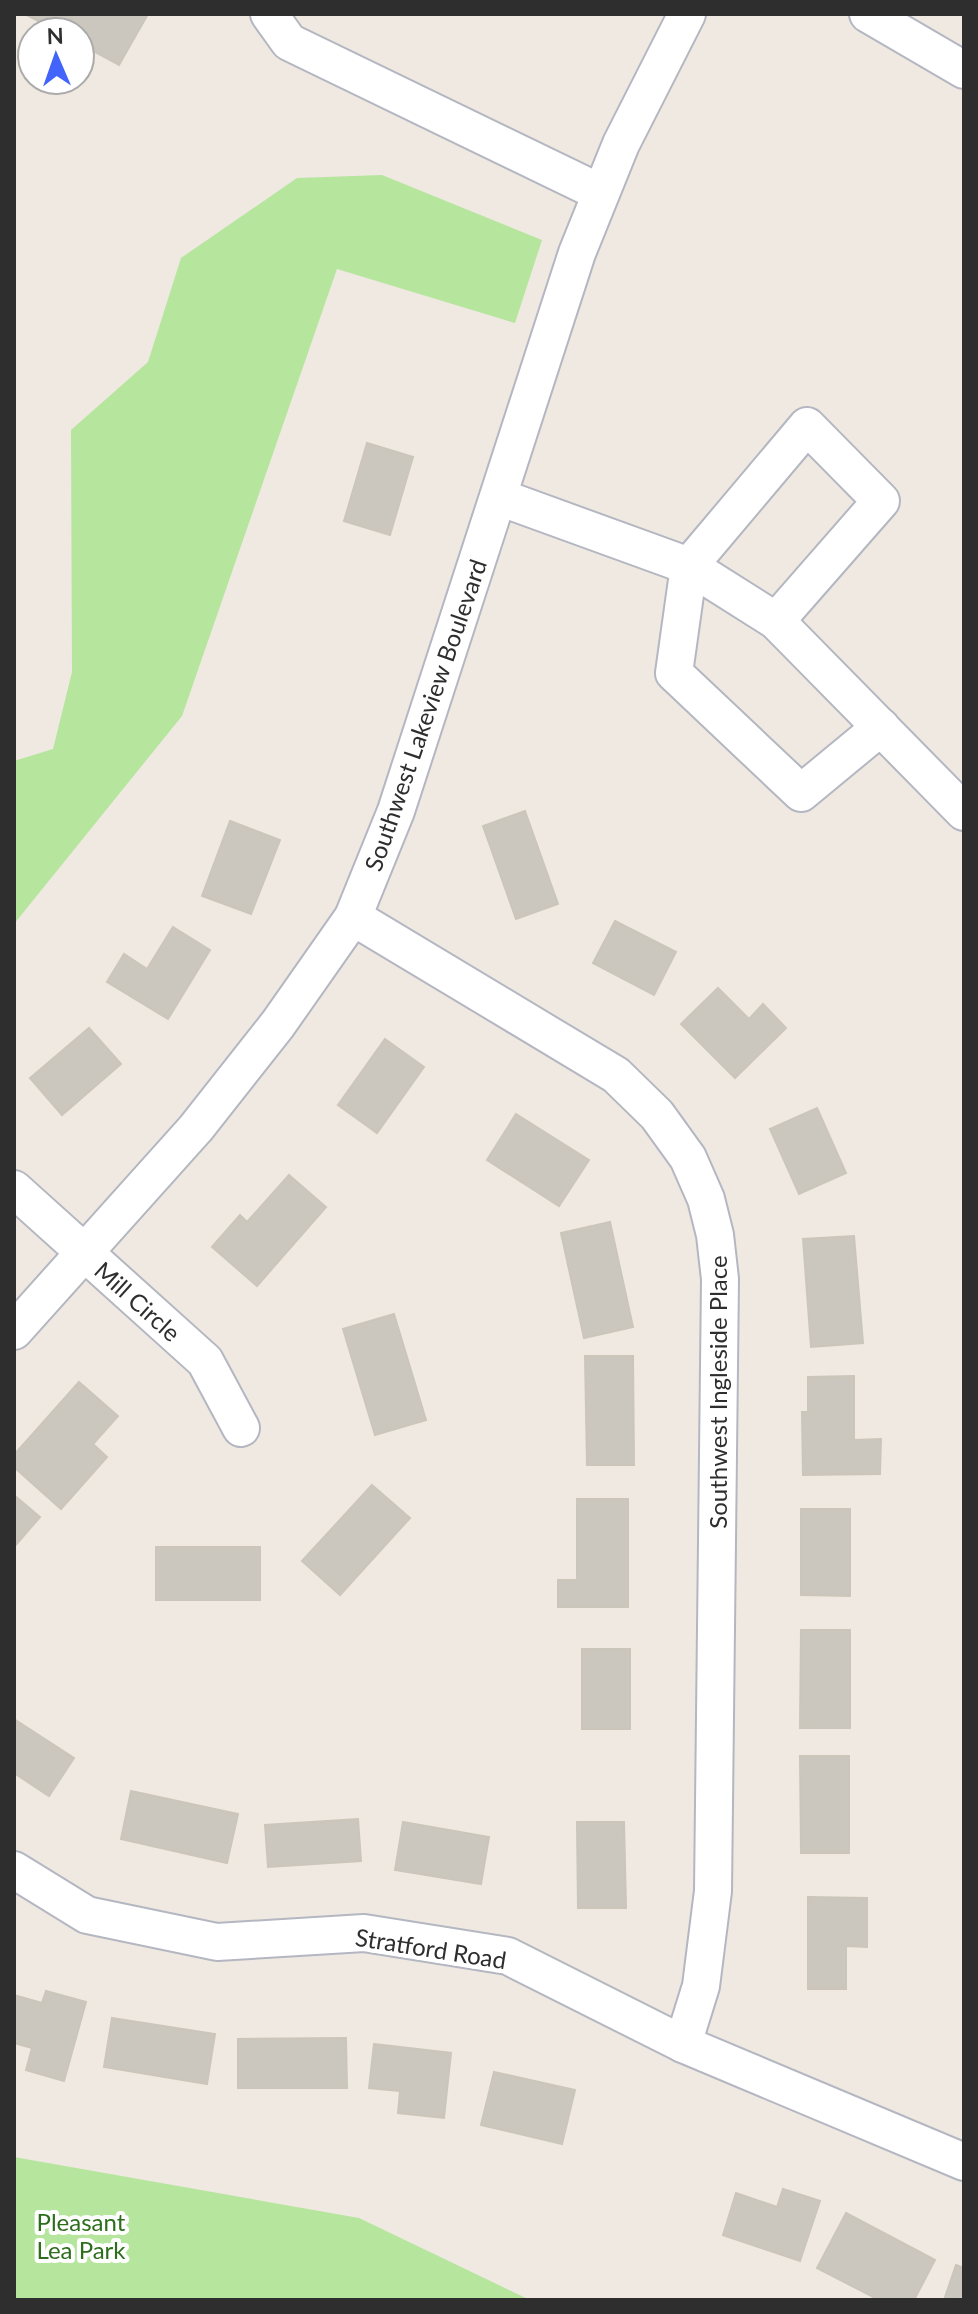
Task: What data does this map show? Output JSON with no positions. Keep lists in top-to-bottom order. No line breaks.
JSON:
{"streets":{"street":["Southwest Lakeview Boulevard","Mill Circle","Southwest Ingleside Place","Stratford Road"]},"crossings":[["Southwest Lakeview Boulevard","Mill Circle"],["Southwest Lakeview Boulevard","Southwest Ingleside Place"],["Southwest Ingleside Place","Stratford Road"]],"parks":["Pleasant Lea Park"],"north":"top"}
